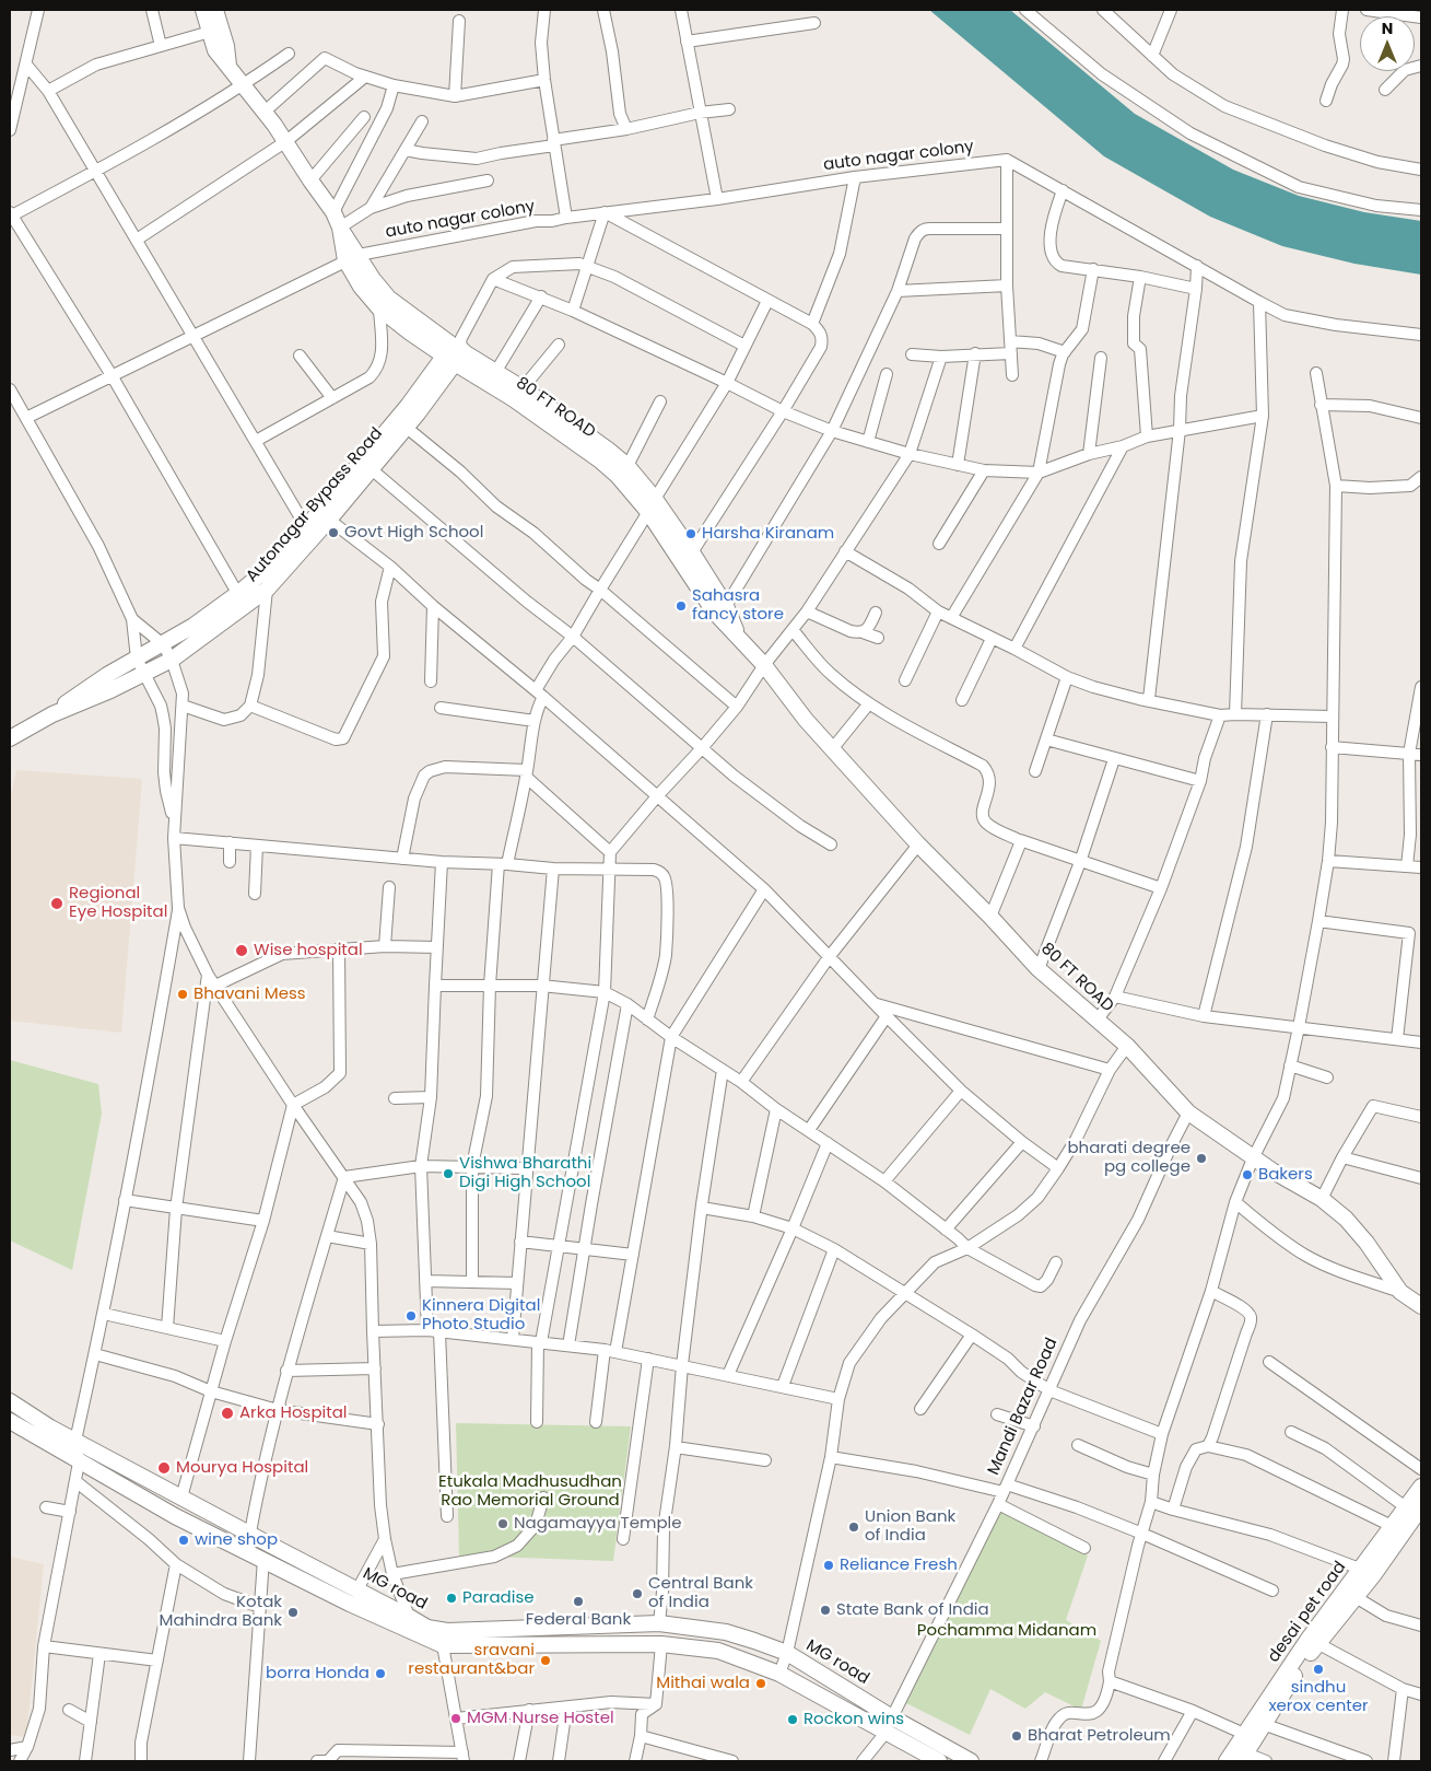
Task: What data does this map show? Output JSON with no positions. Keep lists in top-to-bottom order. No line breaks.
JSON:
{"streets":{"main road":["80 FT ROAD","Autonagar Bypass Road","MG road","desai pet road"],"street":["auto nagar colony","Mandi Bazar Road"]},"crossings":[["auto nagar colony","80 FT ROAD"],["80 FT ROAD","Autonagar Bypass Road"],["80 FT ROAD","Mandi Bazar Road"],["Mandi Bazar Road","MG road"]],"parks":["Etukala Madhusudhan Rao Memorial Ground","Pochamma Midanam"],"places":["Govt High School","Harsha Kiranam","Sahasra fancy store","Regional Eye Hospital","Wise hospital","Bhavani Mess","bharati degree pg college","Vishwa Bharathi Digi High School","Bakers","Kinnera Digital Photo Studio","Arka Hospital","Mourya Hospital","Nagamayya Temple","Union Bank of India","wine shop","Reliance Fresh","Central Bank of India","Paradise","Federal Bank","State Bank of India","Kotak Mahindra Bank","sravani restaurant&bar","sindhu xerox center","borra Honda","Mithai wala","MGM Nurse Hostel","Rockon wins","Bharat Petroleum"],"north":"top"}
